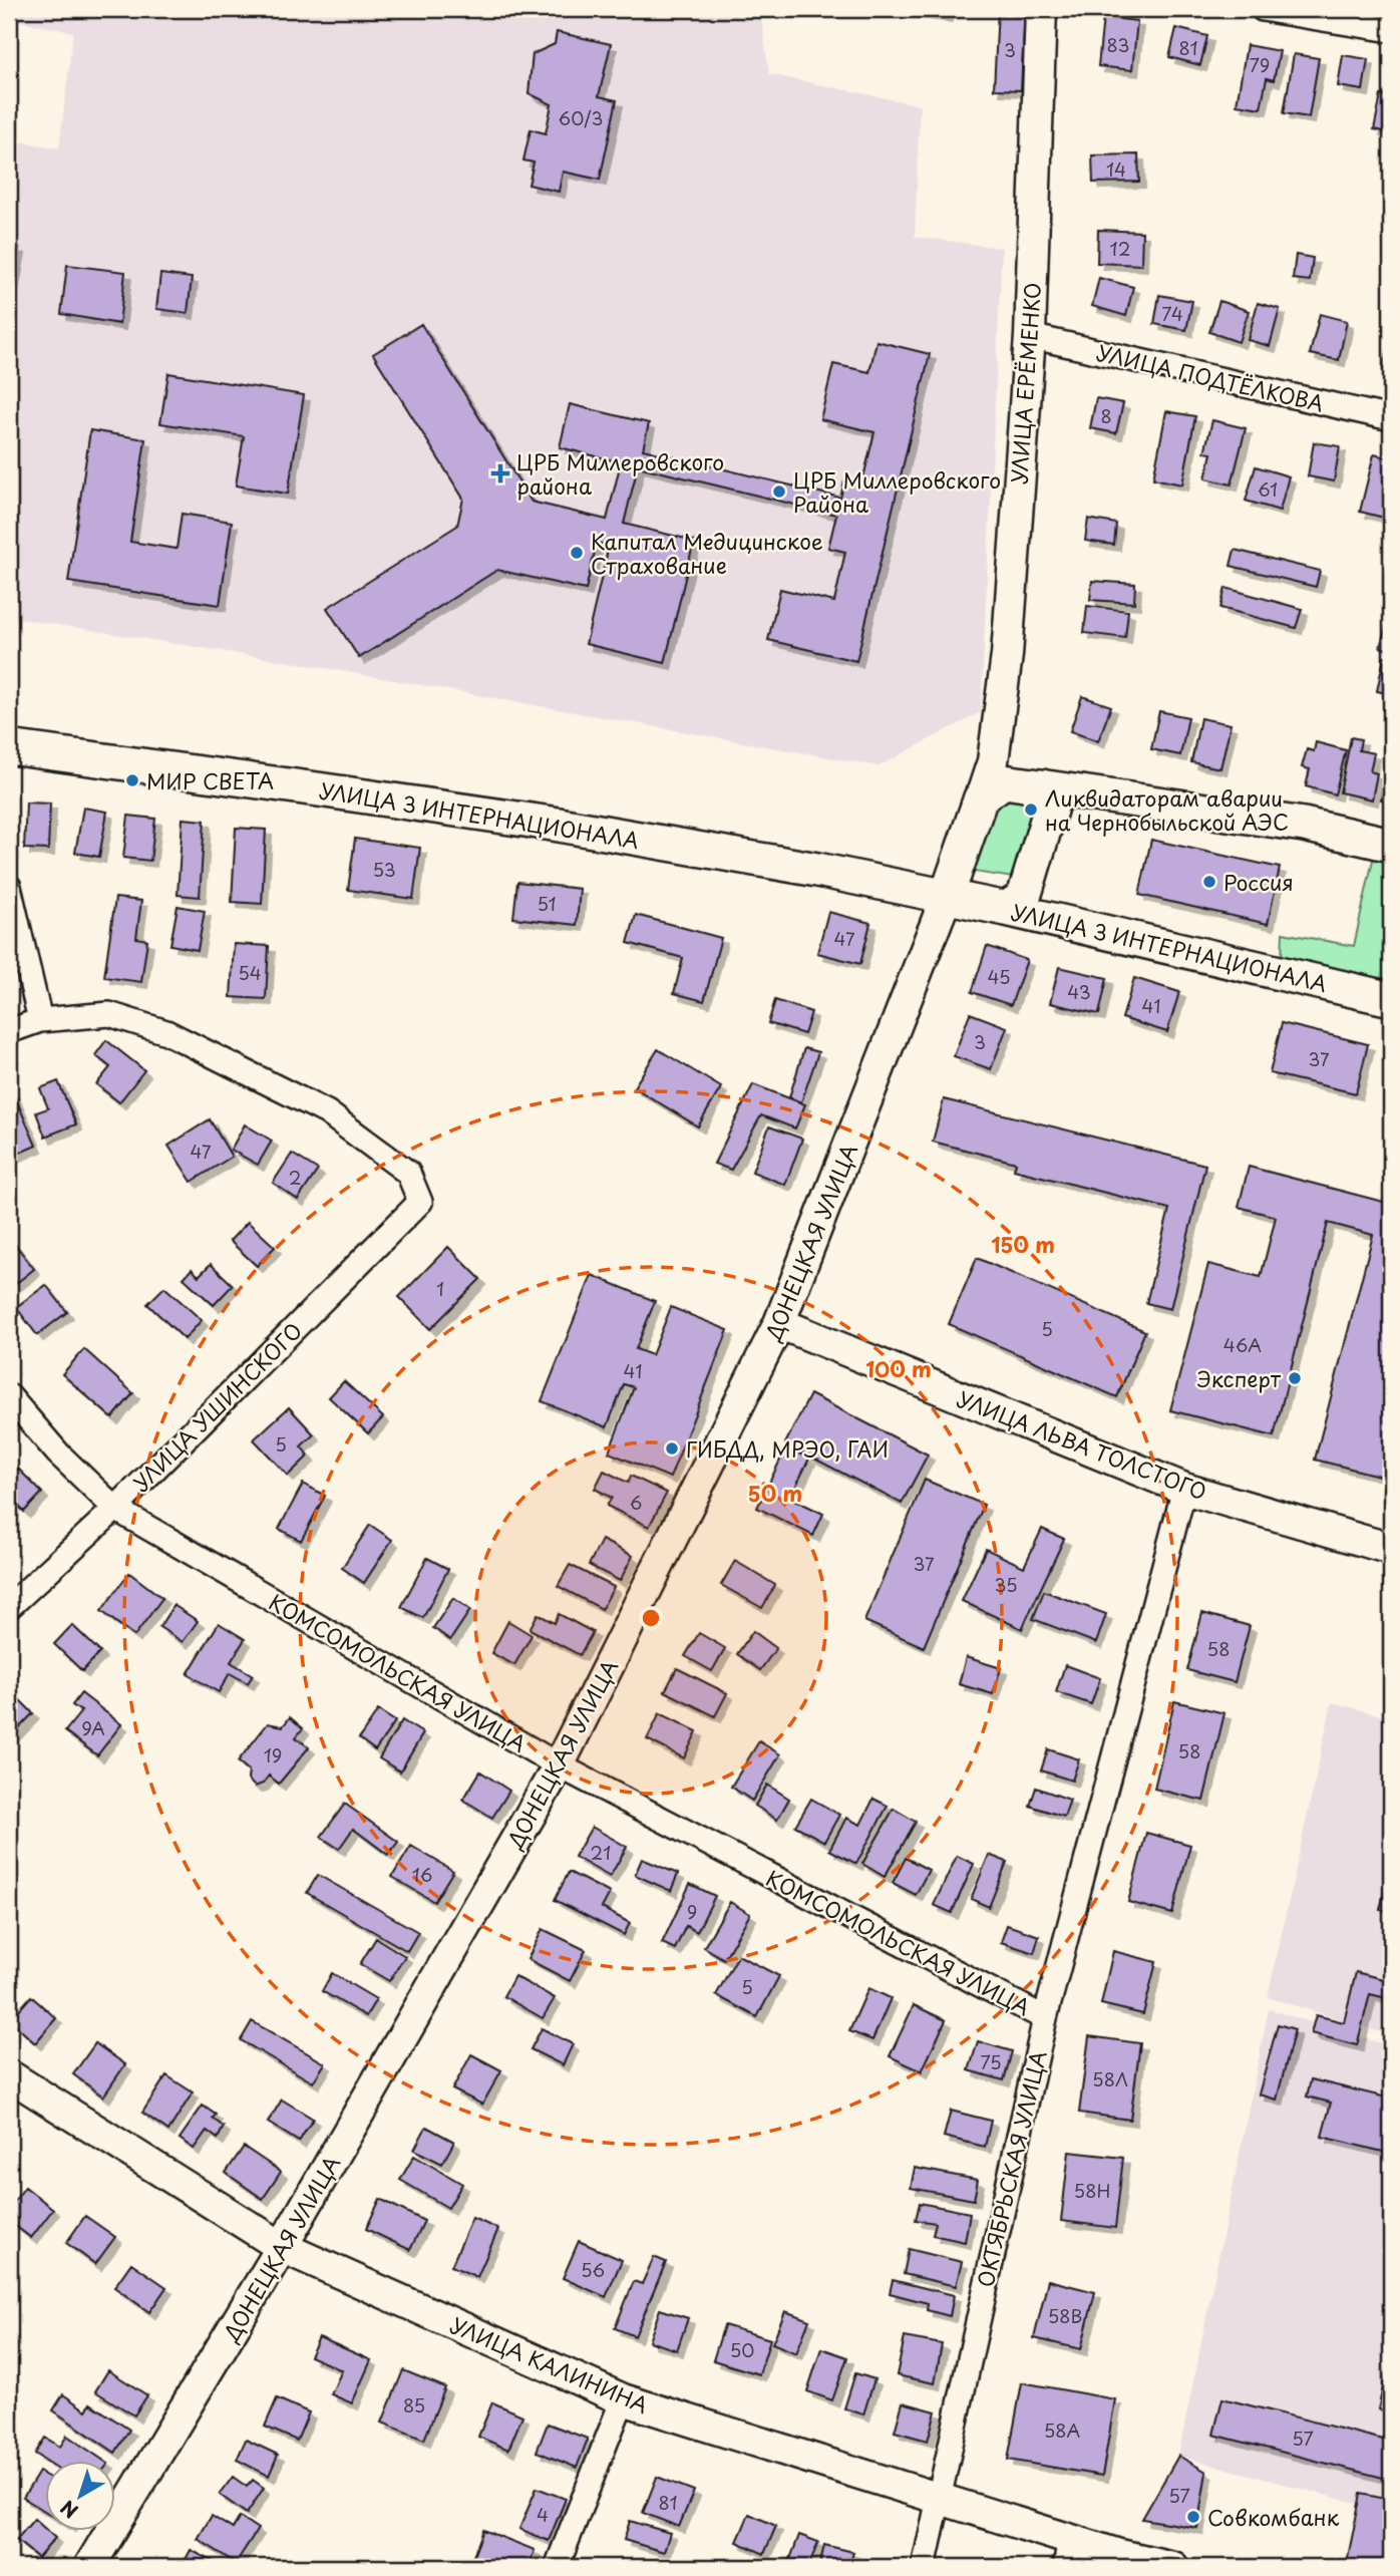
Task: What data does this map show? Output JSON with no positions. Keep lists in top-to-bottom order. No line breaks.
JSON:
{"streets":{"main road":["УЛИЦА 3 ИНТЕРНАЦИОНАЛА"],"street":["УЛИЦА ПОДТЁЛКОВА","УЛИЦА ЕРЁМЕНКО","ДОНЕЦКАЯ УЛИЦА","УЛИЦА УШИНСКОГО","УЛИЦА ЛЬВА ТОЛСТОГО","КОМСОМОЛЬСКАЯ УЛИЦА","ОКТЯБРЬСКАЯ УЛИЦА","УЛИЦА КАЛИНИНА"]},"crossings":[["УЛИЦА ПОДТЁЛКОВА","УЛИЦА ЕРЁМЕНКО"],["УЛИЦА 3 ИНТЕРНАЦИОНАЛА","ДОНЕЦКАЯ УЛИЦА"],["ДОНЕЦКАЯ УЛИЦА","УЛИЦА ЛЬВА ТОЛСТОГО"],["ДОНЕЦКАЯ УЛИЦА","КОМСОМОЛЬСКАЯ УЛИЦА"],["ДОНЕЦКАЯ УЛИЦА","УЛИЦА КАЛИНИНА"],["УЛИЦА УШИНСКОГО","КОМСОМОЛЬСКАЯ УЛИЦА"],["УЛИЦА ЛЬВА ТОЛСТОГО","ОКТЯБРЬСКАЯ УЛИЦА"],["КОМСОМОЛЬСКАЯ УЛИЦА","ОКТЯБРЬСКАЯ УЛИЦА"],["ОКТЯБРЬСКАЯ УЛИЦА","УЛИЦА КАЛИНИНА"]],"places":{"health":["ЦРБ Миллеровского района"],"other":["ЦРБ Миллеровского Района","Капитал Медицинское Страхование","МИР СВЕТА","Ликвидаторам аварии на Чернобыльской АЭС","Россия","Эксперт","ГИБДД, МРЭО, ГАИ","Совкомбанк"]},"house_numbers":["83","81","3","79","60/3","14","12","74","8","61","53","51","47","54","45","43","41","3","37","47","2","1","5","46А","41","5","6","37","35","58","9А","58","19","21","16","9","5","75","58Л","58Н","56","58В","50","85","58А","57","57","81","4"],"north":"bottom left","rings":["150 m","100 m","50 m"]}
